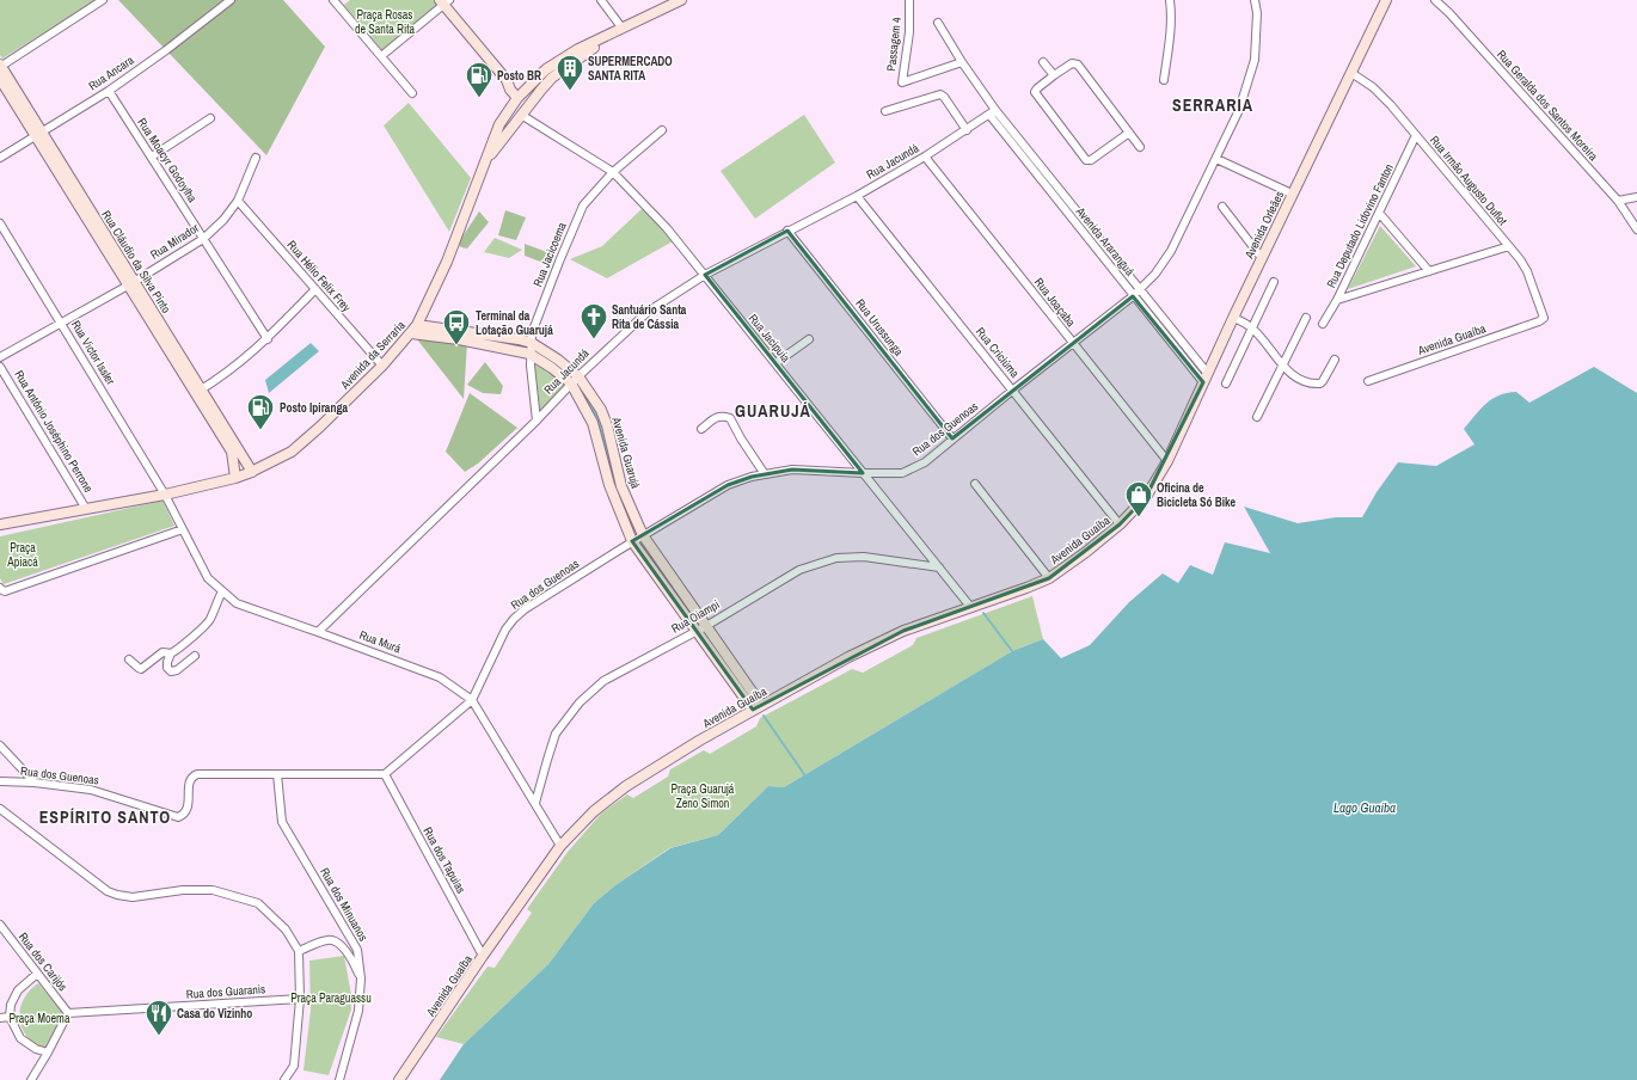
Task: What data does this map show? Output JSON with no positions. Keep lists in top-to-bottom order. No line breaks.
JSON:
{"streets":{"street":["Passagem 4","Rua Ancara","Rua Geralda dos Santos Moreira","Rua Moacyr Godoylha","Rua Jacundá","Rua Irmão Augusto Duflot","Avenida Orleães","Rua Deputado Lidovino Fanton","Rua Mirador","Avenida Araranguá","Rua Jacicoema","Rua Cláudio da Silva Pinto","Rua Hélio Felix Frey","Rua Joaçaba","Rua Urussunga","Rua Jacipuia","Avenida Guaíba","Rua Victor Issler","Rua Criciúma","Avenida da Serraria","Rua dos Guenoas","Rua Antônio Joséphino Perrone","Avenida Guarujá","Rua Oiampi","Rua Murá","Rua dos Tapuias","Rua dos Minuanos","Rua dos Carijós","Rua dos Guaranis"]},"crossings":[["Rua Ancara","Rua Moacyr Godoylha"],["Rua Ancara","Rua Cláudio da Silva Pinto"],["Rua Moacyr Godoylha","Rua Mirador"],["Rua Jacundá","Avenida Araranguá"],["Rua Jacundá","Rua Jacicoema"],["Rua Jacundá","Rua Joaçaba"],["Rua Jacundá","Rua Urussunga"],["Rua Jacundá","Rua Jacipuia"],["Rua Jacundá","Rua Criciúma"],["Rua Jacundá","Avenida Guarujá"],["Rua Jacundá","Rua Murá"],["Rua Irmão Augusto Duflot","Avenida Orleães"],["Rua Irmão Augusto Duflot","Rua Deputado Lidovino Fanton"],["Rua Irmão Augusto Duflot","Avenida Guaíba"],["Avenida Orleães","Avenida Araranguá"],["Avenida Orleães","Rua Joaçaba"],["Avenida Orleães","Avenida Guaíba"],["Rua Mirador","Rua Cláudio da Silva Pinto"],["Rua Mirador","Rua Hélio Felix Frey"],["Rua Mirador","Rua Victor Issler"],["Avenida Araranguá","Rua dos Guenoas"],["Rua Jacicoema","Rua Jacipuia"],["Rua Jacicoema","Avenida Guarujá"],["Rua Cláudio da Silva Pinto","Avenida da Serraria"],["Rua Hélio Felix Frey","Avenida da Serraria"],["Rua Joaçaba","Avenida Guaíba"],["Rua Joaçaba","Rua dos Guenoas"],["Rua Urussunga","Rua dos Guenoas"],["Rua Jacipuia","Avenida Guaíba"],["Rua Jacipuia","Avenida da Serraria"],["Rua Jacipuia","Rua dos Guenoas"],["Rua Jacipuia","Rua Oiampi"],["Avenida Guaíba","Rua Criciúma"],["Avenida Guaíba","Avenida Guarujá"],["Avenida Guaíba","Rua Murá"],["Avenida Guaíba","Rua dos Tapuias"],["Rua Victor Issler","Avenida da Serraria"],["Rua Victor Issler","Rua Murá"],["Rua Criciúma","Rua dos Guenoas"],["Avenida da Serraria","Rua Antônio Joséphino Perrone"],["Avenida da Serraria","Avenida Guarujá"],["Avenida da Serraria","Rua Murá"],["Rua dos Guenoas","Avenida Guarujá"],["Rua dos Guenoas","Rua Murá"],["Rua dos Guenoas","Rua dos Tapuias"],["Rua dos Guenoas","Rua dos Minuanos"],["Avenida Guarujá","Rua Oiampi"],["Rua Oiampi","Rua Murá"],["Rua dos Carijós","Rua dos Guaranis"]],"districts":["SERRARIA","GUARUJÁ","ESPÍRITO SANTO"],"water":["Lago Guaíba"],"parks":["Praça Rosas de Santa Rita","Praça Apiacá","Praça Guarujá Zeno Simon","Praça Paraguassu","Praça Moema"],"places":{"building":["SUPERMERCADO SANTA RITA"],"fuel station":["Posto BR","Posto Ipiranga"],"church":["Santuário Santa Rita de Cássia"],"bus stop":["Terminal da Lotação Guarujá"],"shop":["Oficina de Bicicleta Só Bike"],"restaurant":["Casa do Vizinho"]}}
